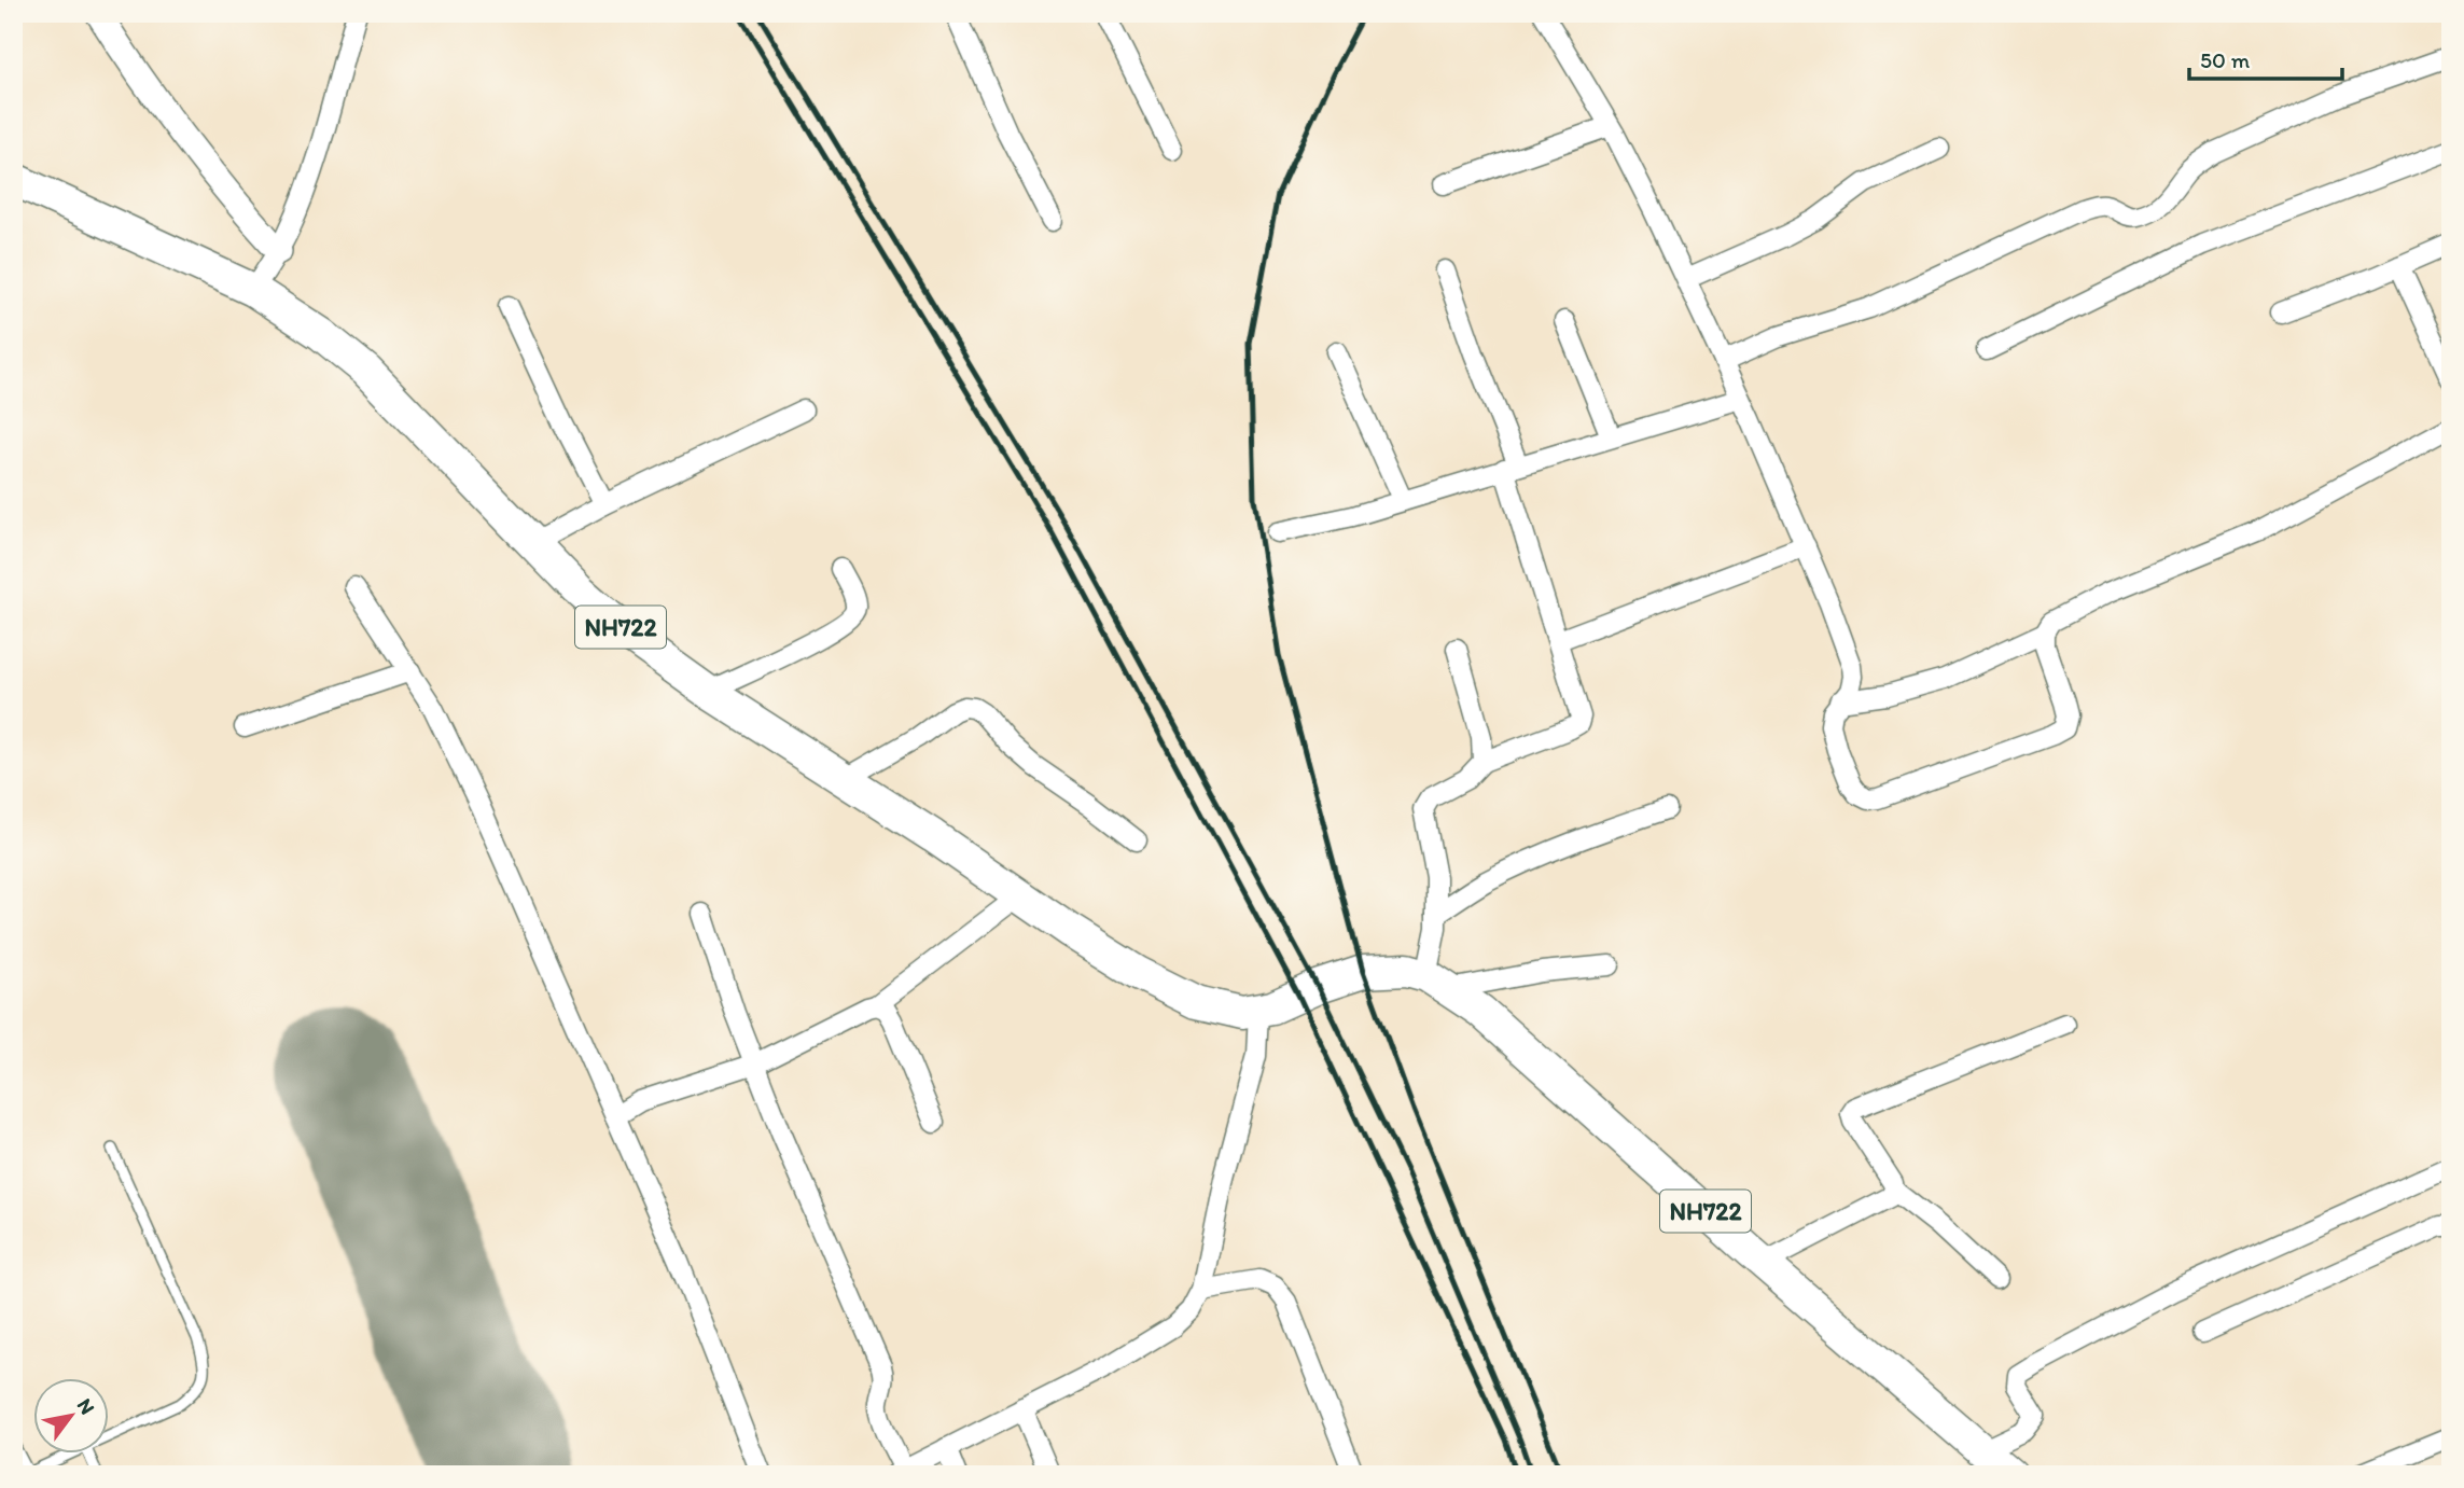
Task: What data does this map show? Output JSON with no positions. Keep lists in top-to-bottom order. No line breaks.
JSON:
{"streets":{"highway":["NH722"]},"scale_bar":"50 m","north":"top right"}
